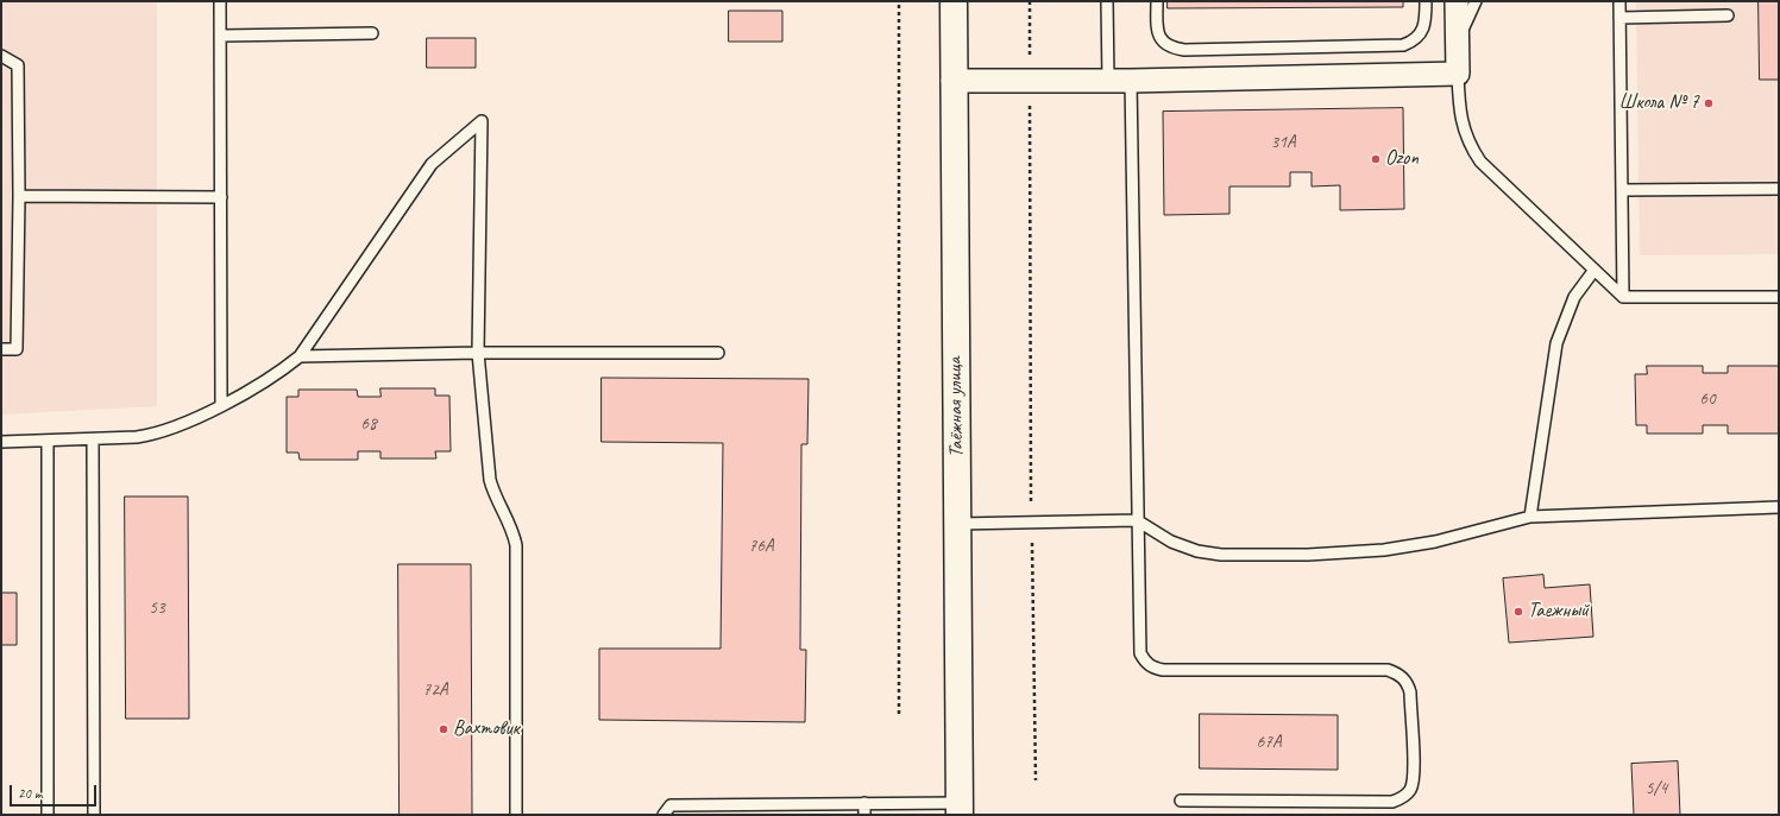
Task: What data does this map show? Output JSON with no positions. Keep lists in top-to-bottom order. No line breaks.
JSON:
{"streets":{"street":["Таёжная улица"]},"places":["Школа № 7","Ozon","Таежный","Вахтовик"],"house_numbers":["31А","60","68","76А","53","72А","67А","5/4"],"scale_bar":"20 m"}
